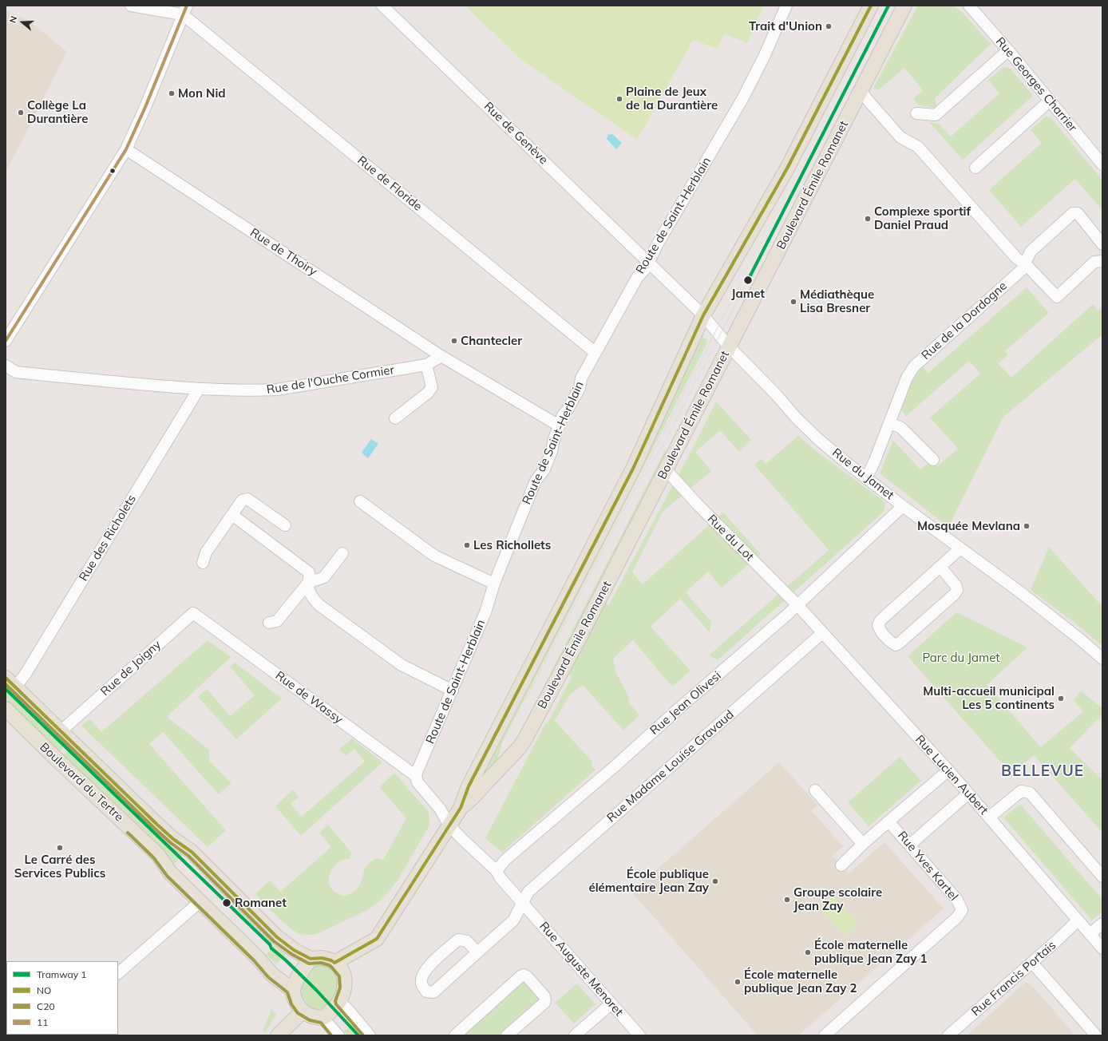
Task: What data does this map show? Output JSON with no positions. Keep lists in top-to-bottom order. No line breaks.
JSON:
{"streets":{"main road":["Boulevard Émile Romanet","Boulevard du Tertre"],"street":["Rue Georges Charrier","Rue de Genève","Rue de Floride","Route de Saint-Herblain","Rue de Thoiry","Rue de la Dordogne","Rue de l'Ouche Cormier","Rue du Jamet","Rue des Richolets","Rue du Lot","Rue de Joigny","Rue de Wassy","Rue Jean Olivesi","Rue Madame Louise Gravaud","Rue Lucien Aubert","Rue Yves Kartel","Rue Auguste Menoret","Rue Francis Portais"]},"crossings":[["Rue de Genève","Route de Saint-Herblain"],["Rue de Genève","Rue du Jamet"],["Rue de Floride","Route de Saint-Herblain"],["Boulevard Émile Romanet","Rue du Jamet"],["Boulevard Émile Romanet","Rue du Lot"],["Boulevard Émile Romanet","Boulevard du Tertre"],["Route de Saint-Herblain","Rue du Jamet"],["Route de Saint-Herblain","Rue de Wassy"],["Rue de Thoiry","Rue de l'Ouche Cormier"],["Rue de la Dordogne","Rue du Jamet"],["Rue de l'Ouche Cormier","Rue des Richolets"],["Rue du Jamet","Rue Jean Olivesi"],["Rue des Richolets","Boulevard du Tertre"],["Rue du Lot","Rue Jean Olivesi"],["Rue du Lot","Rue Lucien Aubert"],["Rue de Joigny","Rue de Wassy"],["Rue de Joigny","Boulevard du Tertre"],["Rue Jean Olivesi","Rue Lucien Aubert"],["Rue Madame Louise Gravaud","Rue Lucien Aubert"],["Rue Madame Louise Gravaud","Rue Auguste Menoret"],["Rue Lucien Aubert","Rue Francis Portais"]],"districts":["BELLEVUE"],"parks":["Parc du Jamet"],"places":["Trait d'Union","Mon Nid","Plaine de Jeux de la Durantière","Collège La Durantière","Complexe sportif Daniel Praud","Jamet","Médiathèque Lisa Bresner","Chantecler","Mosquée Mevlana","Les Richollets","Multi-accueil municipal Les 5 continents","Le Carré des Services Publics","École publique élémentaire Jean Zay","Groupe scolaire Jean Zay","Romanet","École maternelle publique Jean Zay 1","École maternelle publique Jean Zay 2"],"lines":["tram line 1","transit line NO","transit line 11","transit line C20"],"legend":["Tramway 1","NO","C20","11"],"north":"left"}
